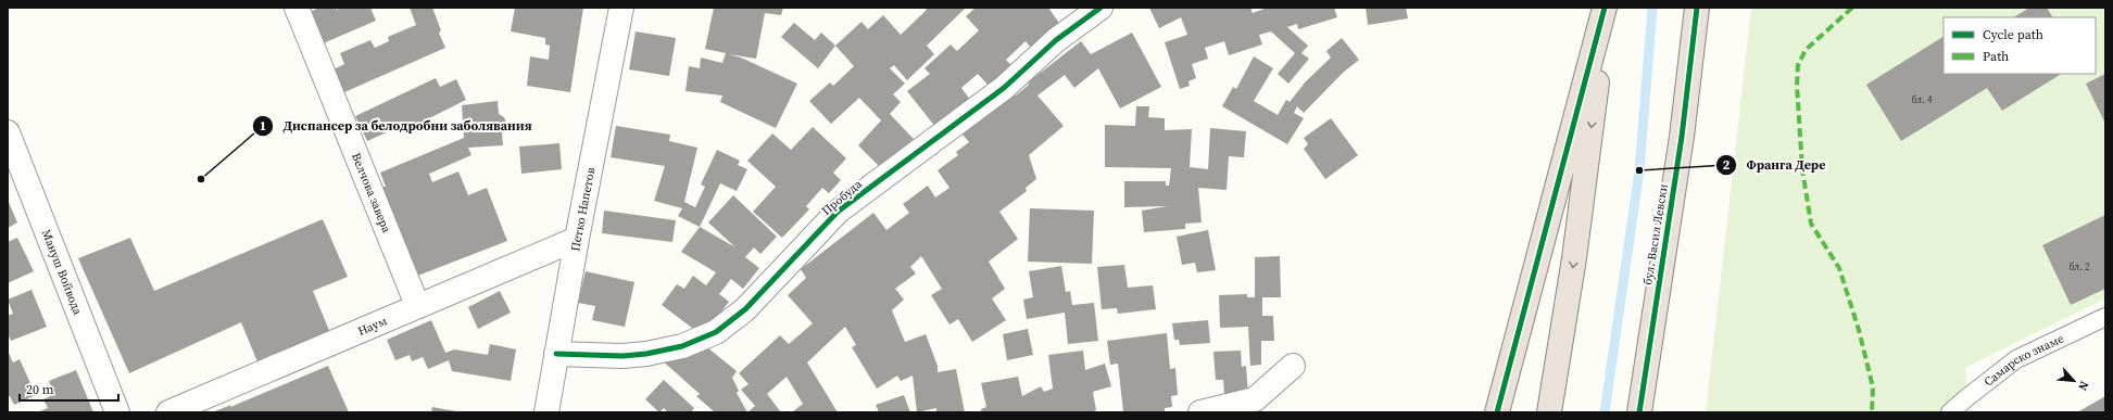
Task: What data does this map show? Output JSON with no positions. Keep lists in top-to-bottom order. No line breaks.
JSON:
{"streets":{"highway":["бул. Васил Левски"],"street":["Велчова завера","Прoбудa","Петко Напетов","Mануш Войвода","Наум"],"lane":["Самарско знаме"]},"crossings":[["Велчова завера","Наум"],["Прoбудa","Петко Напетов"],["Петко Напетов","Наум"]],"places":["Франга Дере","Диспансер за белодробни заболявания"],"house_numbers":["бл. 4","бл. 2"],"legend":["Cycle path","Path"],"scale_bar":"20 m","north":"bottom right"}
